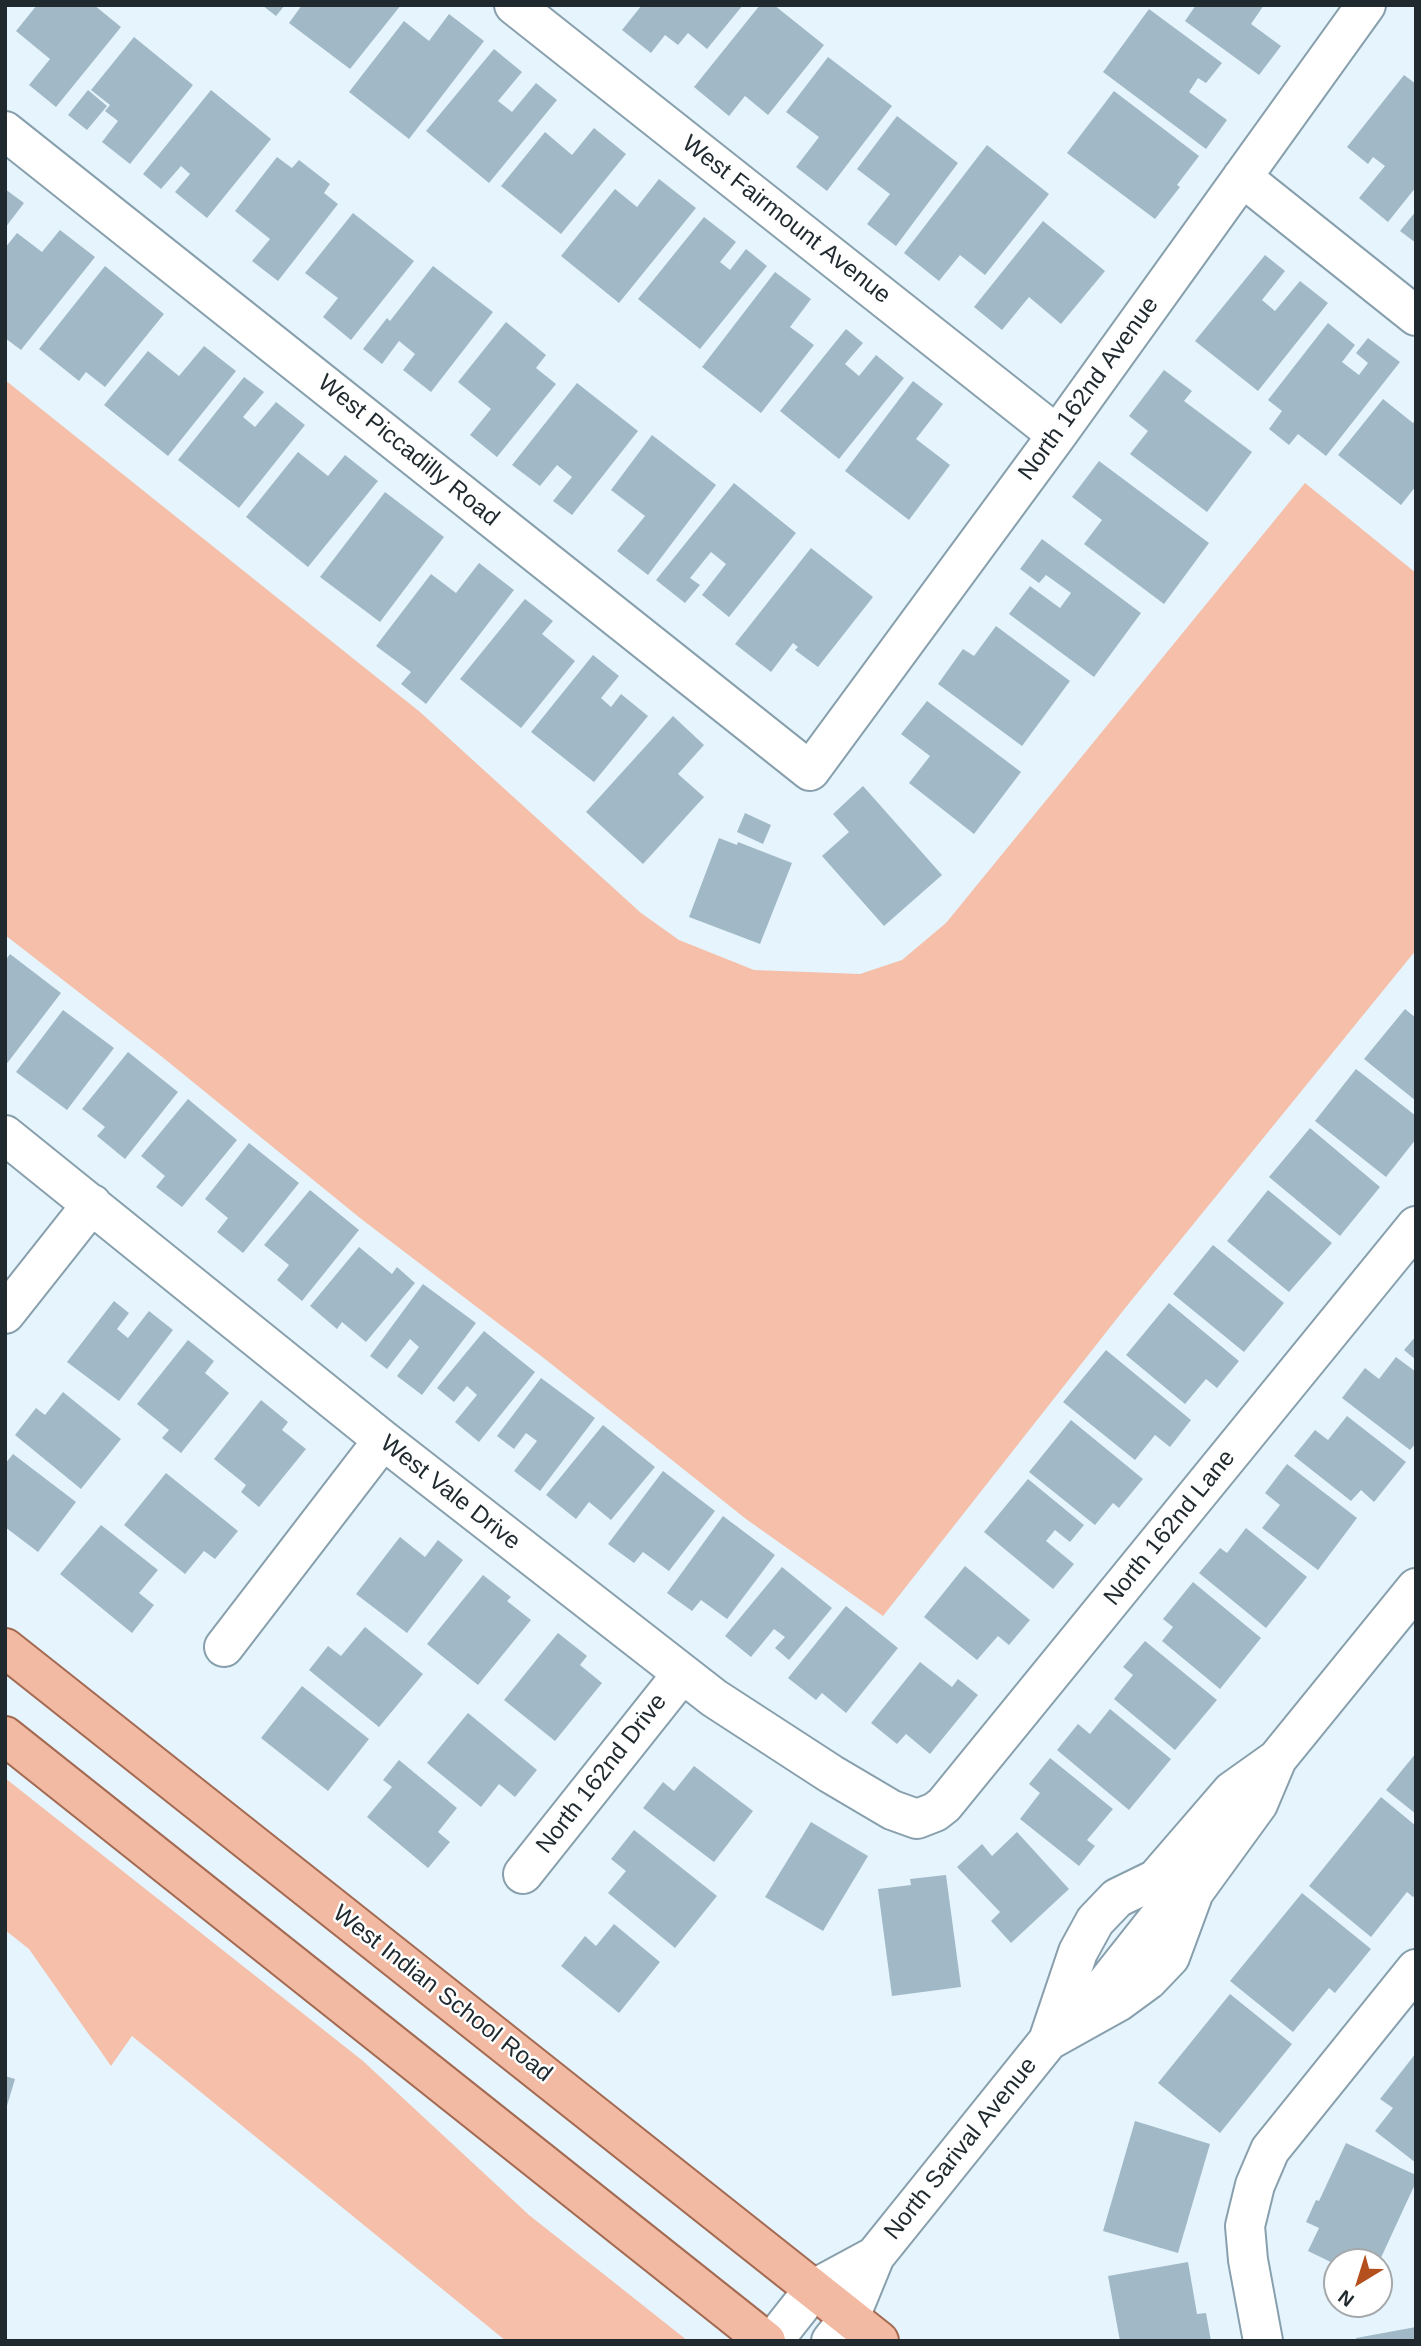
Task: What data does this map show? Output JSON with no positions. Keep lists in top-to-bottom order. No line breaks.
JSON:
{"streets":{"main road":["West Indian School Road"],"street":["West Fairmount Avenue","North 162nd Avenue","West Piccadilly Road","West Vale Drive","North 162nd Lane","North 162nd Drive","North Sarival Avenue"]},"crossings":[["West Fairmount Avenue","North 162nd Avenue"],["North 162nd Avenue","West Piccadilly Road"],["West Vale Drive","North 162nd Lane"],["West Vale Drive","North 162nd Drive"],["West Indian School Road","North Sarival Avenue"]],"north":"bottom left"}
